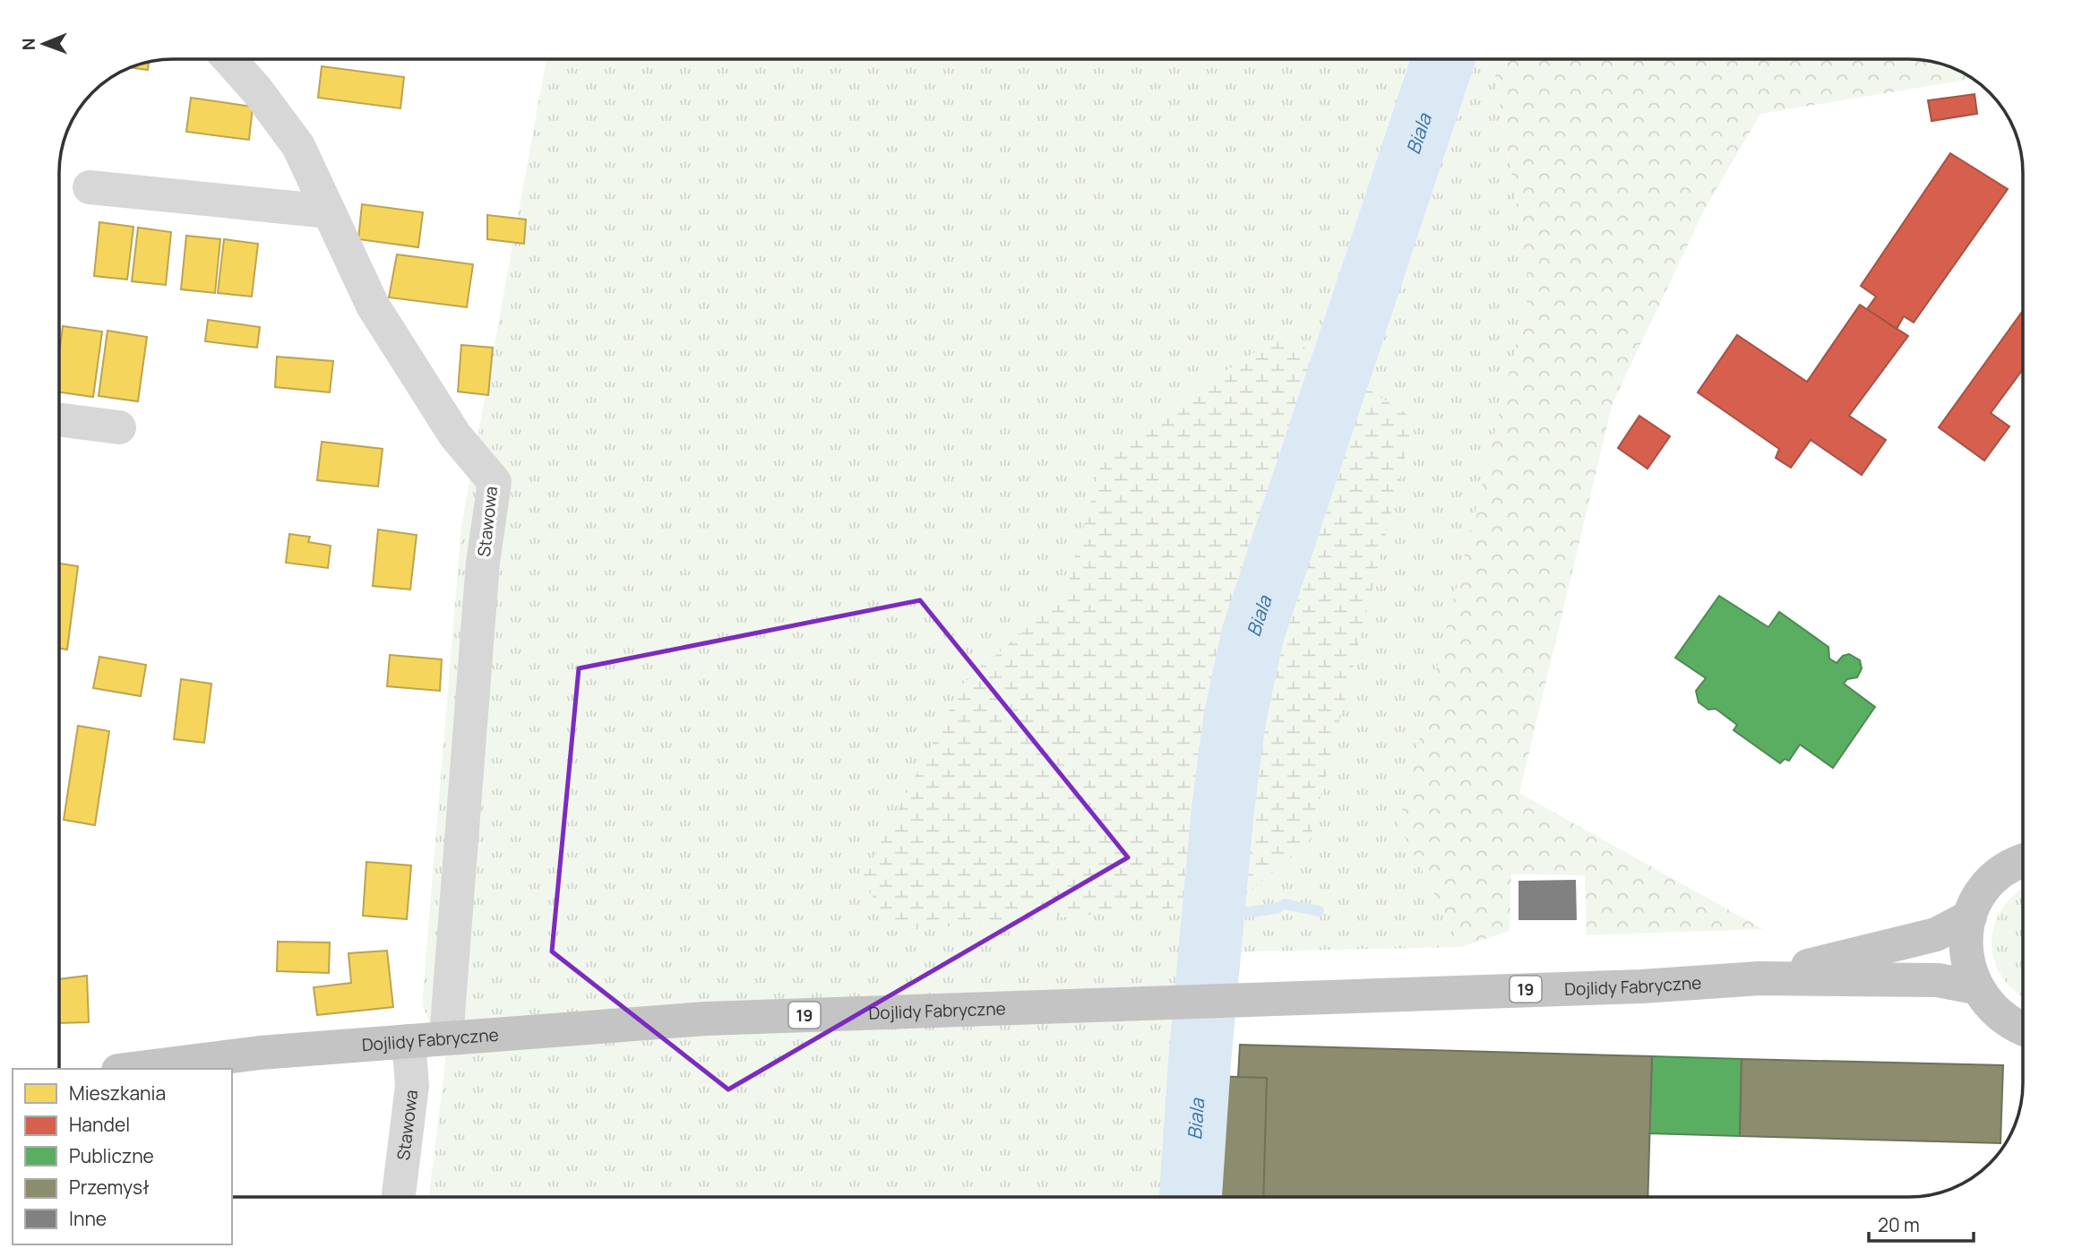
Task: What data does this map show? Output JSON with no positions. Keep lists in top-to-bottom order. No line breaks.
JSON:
{"streets":{"highway":["Dojlidy Fabryczne","19"],"street":["Stawowa"]},"crossings":[["Stawowa","Dojlidy Fabryczne"]],"water":["Biala"],"legend":["Mieszkania","Handel","Publiczne","Przemysł","Inne"],"scale_bar":"20 m","north":"left"}
